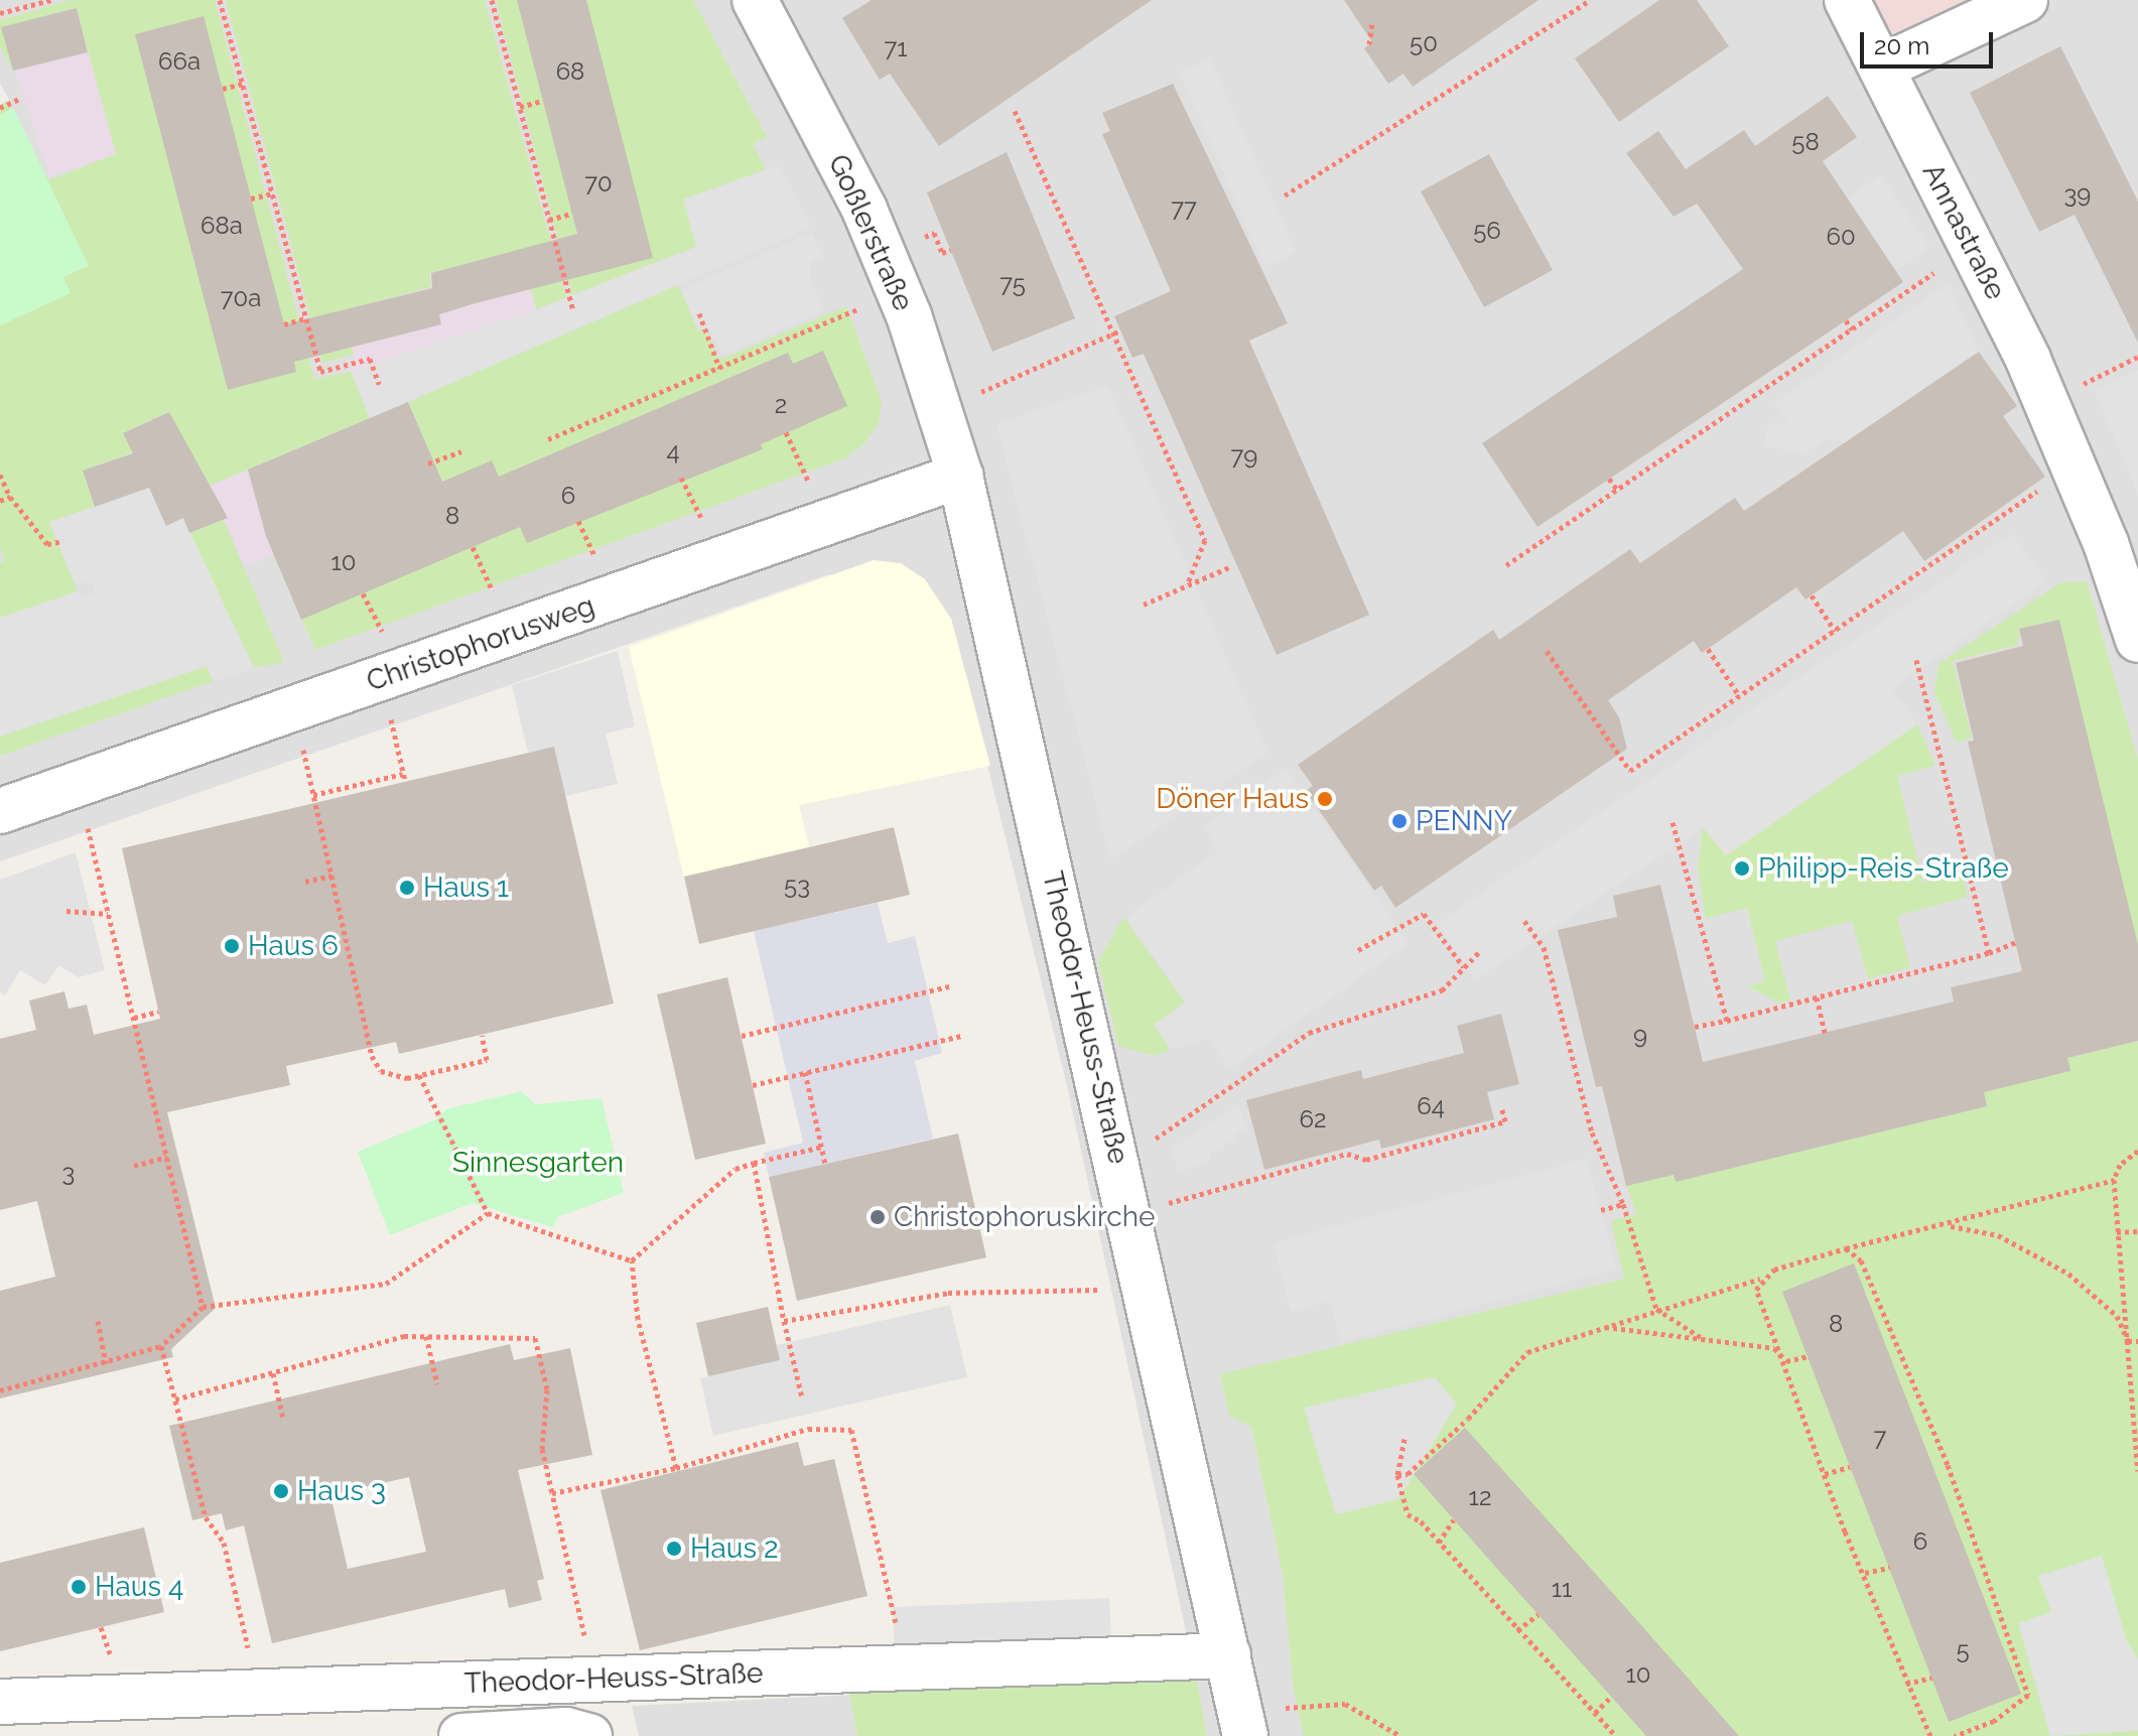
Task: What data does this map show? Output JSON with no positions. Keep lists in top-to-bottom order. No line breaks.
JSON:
{"streets":{"street":["Annastraße","Goßlerstraße","Christophorusweg","Theodor-Heuss-Straße"]},"crossings":[["Goßlerstraße","Christophorusweg"],["Goßlerstraße","Theodor-Heuss-Straße"],["Christophorusweg","Theodor-Heuss-Straße"]],"parks":["Sinnesgarten"],"places":["Döner Haus","PENNY","Philipp-Reis-Straße","Haus 1","Haus 6","Christophoruskirche","Haus 3","Haus 2","Haus 4"],"house_numbers":["50","71","66a","68","58","70","39","77","68a","56","60","75","70a","2","4","79","6","8","10","53","9","64","62","3","8","7","12","6","11","5","10"],"scale_bar":"20 m"}
